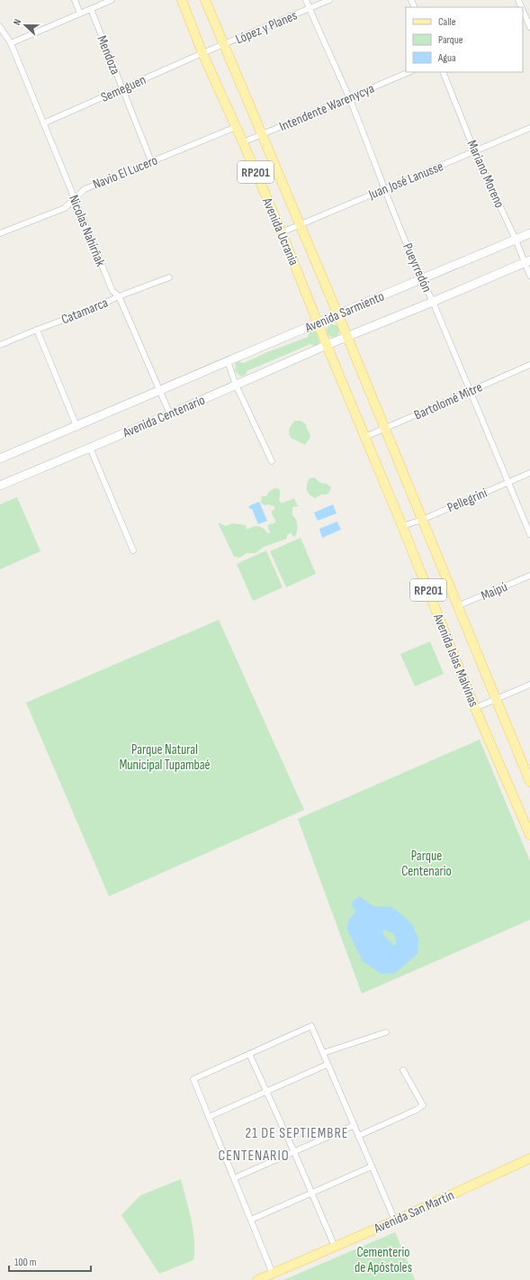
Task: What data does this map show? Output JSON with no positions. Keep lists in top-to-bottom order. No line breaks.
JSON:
{"streets":{"main road":["RP201","Avenida Ucrania","Avenida Sarmiento","Avenida Centenario","Avenida Islas Malvinas","Avenida San Martín"],"street":["López y Planes","Mendoza","Semeguen","Intendente Warenycya","Navio El Lucero","Mariano Moreno","Juan José Lanusse","Nicolas Nahirñak","Pueyrredón","Catamarca","Bartolomé Mitre","Pellegrini","Maipú"]},"crossings":[["López y Planes","Semeguen"],["López y Planes","Avenida Ucrania"],["López y Planes","Pueyrredón"],["Mendoza","Semeguen"],["Mendoza","Navio El Lucero"],["Semeguen","Nicolas Nahirñak"],["Semeguen","Avenida Ucrania"],["Intendente Warenycya","Avenida Ucrania"],["Intendente Warenycya","Pueyrredón"],["Navio El Lucero","Nicolas Nahirñak"],["Navio El Lucero","Avenida Ucrania"],["Mariano Moreno","Juan José Lanusse"],["Mariano Moreno","Avenida Sarmiento"],["Juan José Lanusse","Avenida Ucrania"],["Juan José Lanusse","Pueyrredón"],["Nicolas Nahirñak","Catamarca"],["Nicolas Nahirñak","Avenida Sarmiento"],["Nicolas Nahirñak","Avenida Centenario"],["Avenida Ucrania","Avenida Sarmiento"],["Avenida Ucrania","Avenida Centenario"],["Avenida Ucrania","Avenida Islas Malvinas"],["Pueyrredón","Avenida Sarmiento"],["Pueyrredón","Bartolomé Mitre"],["Pueyrredón","Pellegrini"],["Avenida Sarmiento","Avenida Centenario"],["Avenida Sarmiento","Avenida Islas Malvinas"],["Bartolomé Mitre","Avenida Islas Malvinas"],["Avenida Centenario","Avenida Islas Malvinas"],["Pellegrini","Avenida Islas Malvinas"],["Maipú","Avenida Islas Malvinas"]],"districts":["21 DE SEPTIEMBRE","CENTENARIO"],"parks":["Parque Natural Municipal Tupambaé","Parque Centenario","Cementerio de Apóstoles"],"legend":["Calle","Parque","Agua"],"scale_bar":"100 m","north":"left"}
